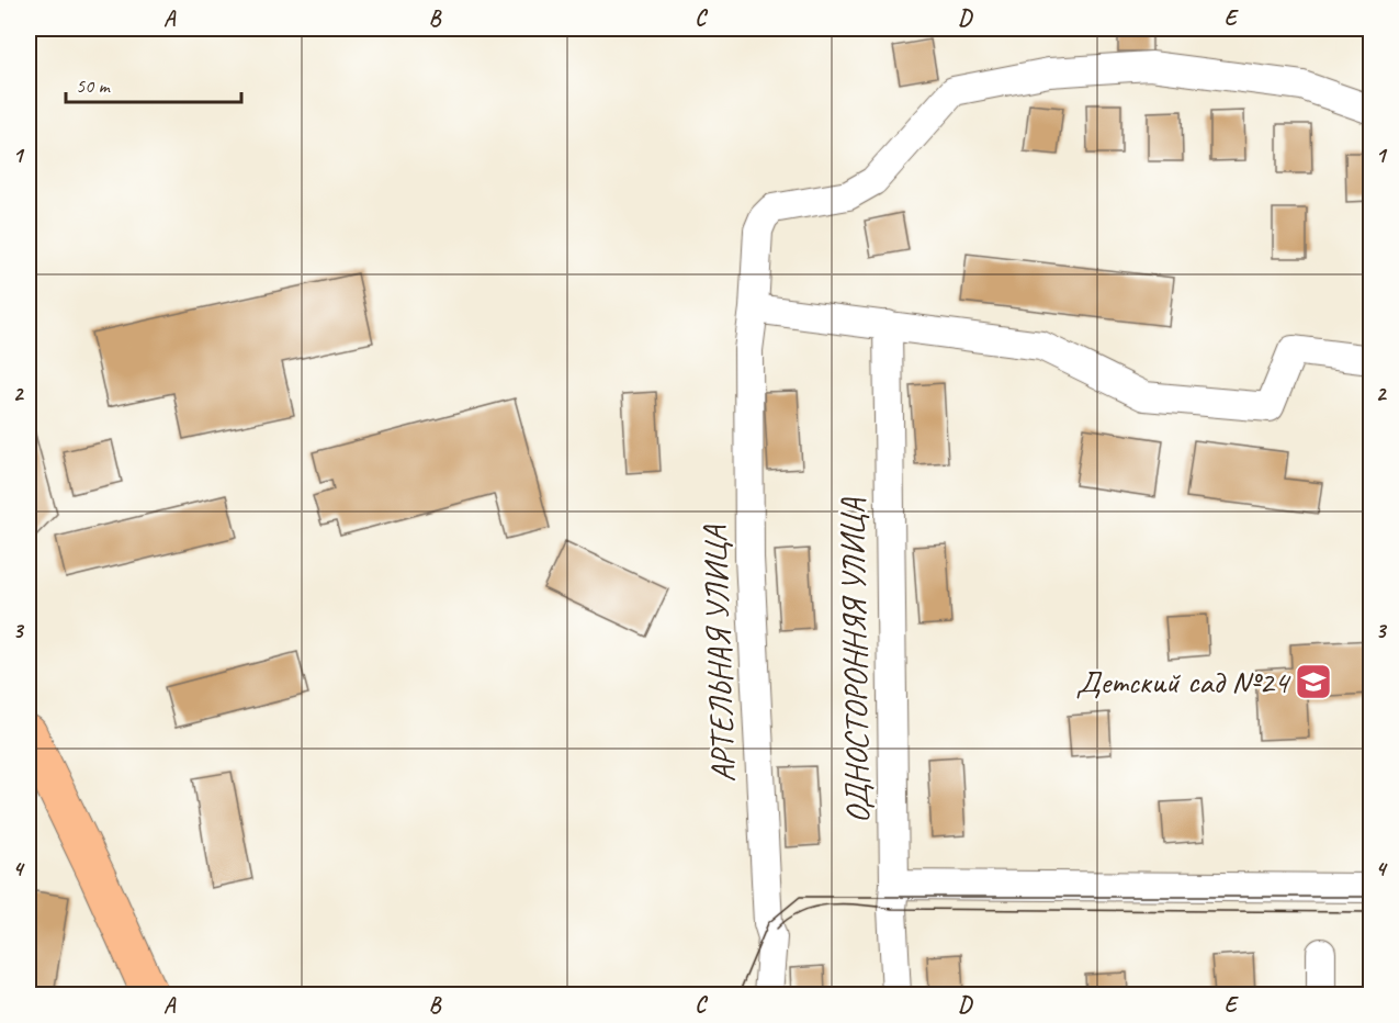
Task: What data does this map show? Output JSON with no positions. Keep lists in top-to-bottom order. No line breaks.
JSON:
{"streets":{"street":["АРТЕЛЬНАЯ УЛИЦА","ОДНОСТОРОННЯЯ УЛИЦА"]},"places":{"school or university":["Детский сад №24"]},"scale_bar":"50 m","grid":{"columns":["A","B","C","D","E"],"rows":["1","2","3","4"]}}
